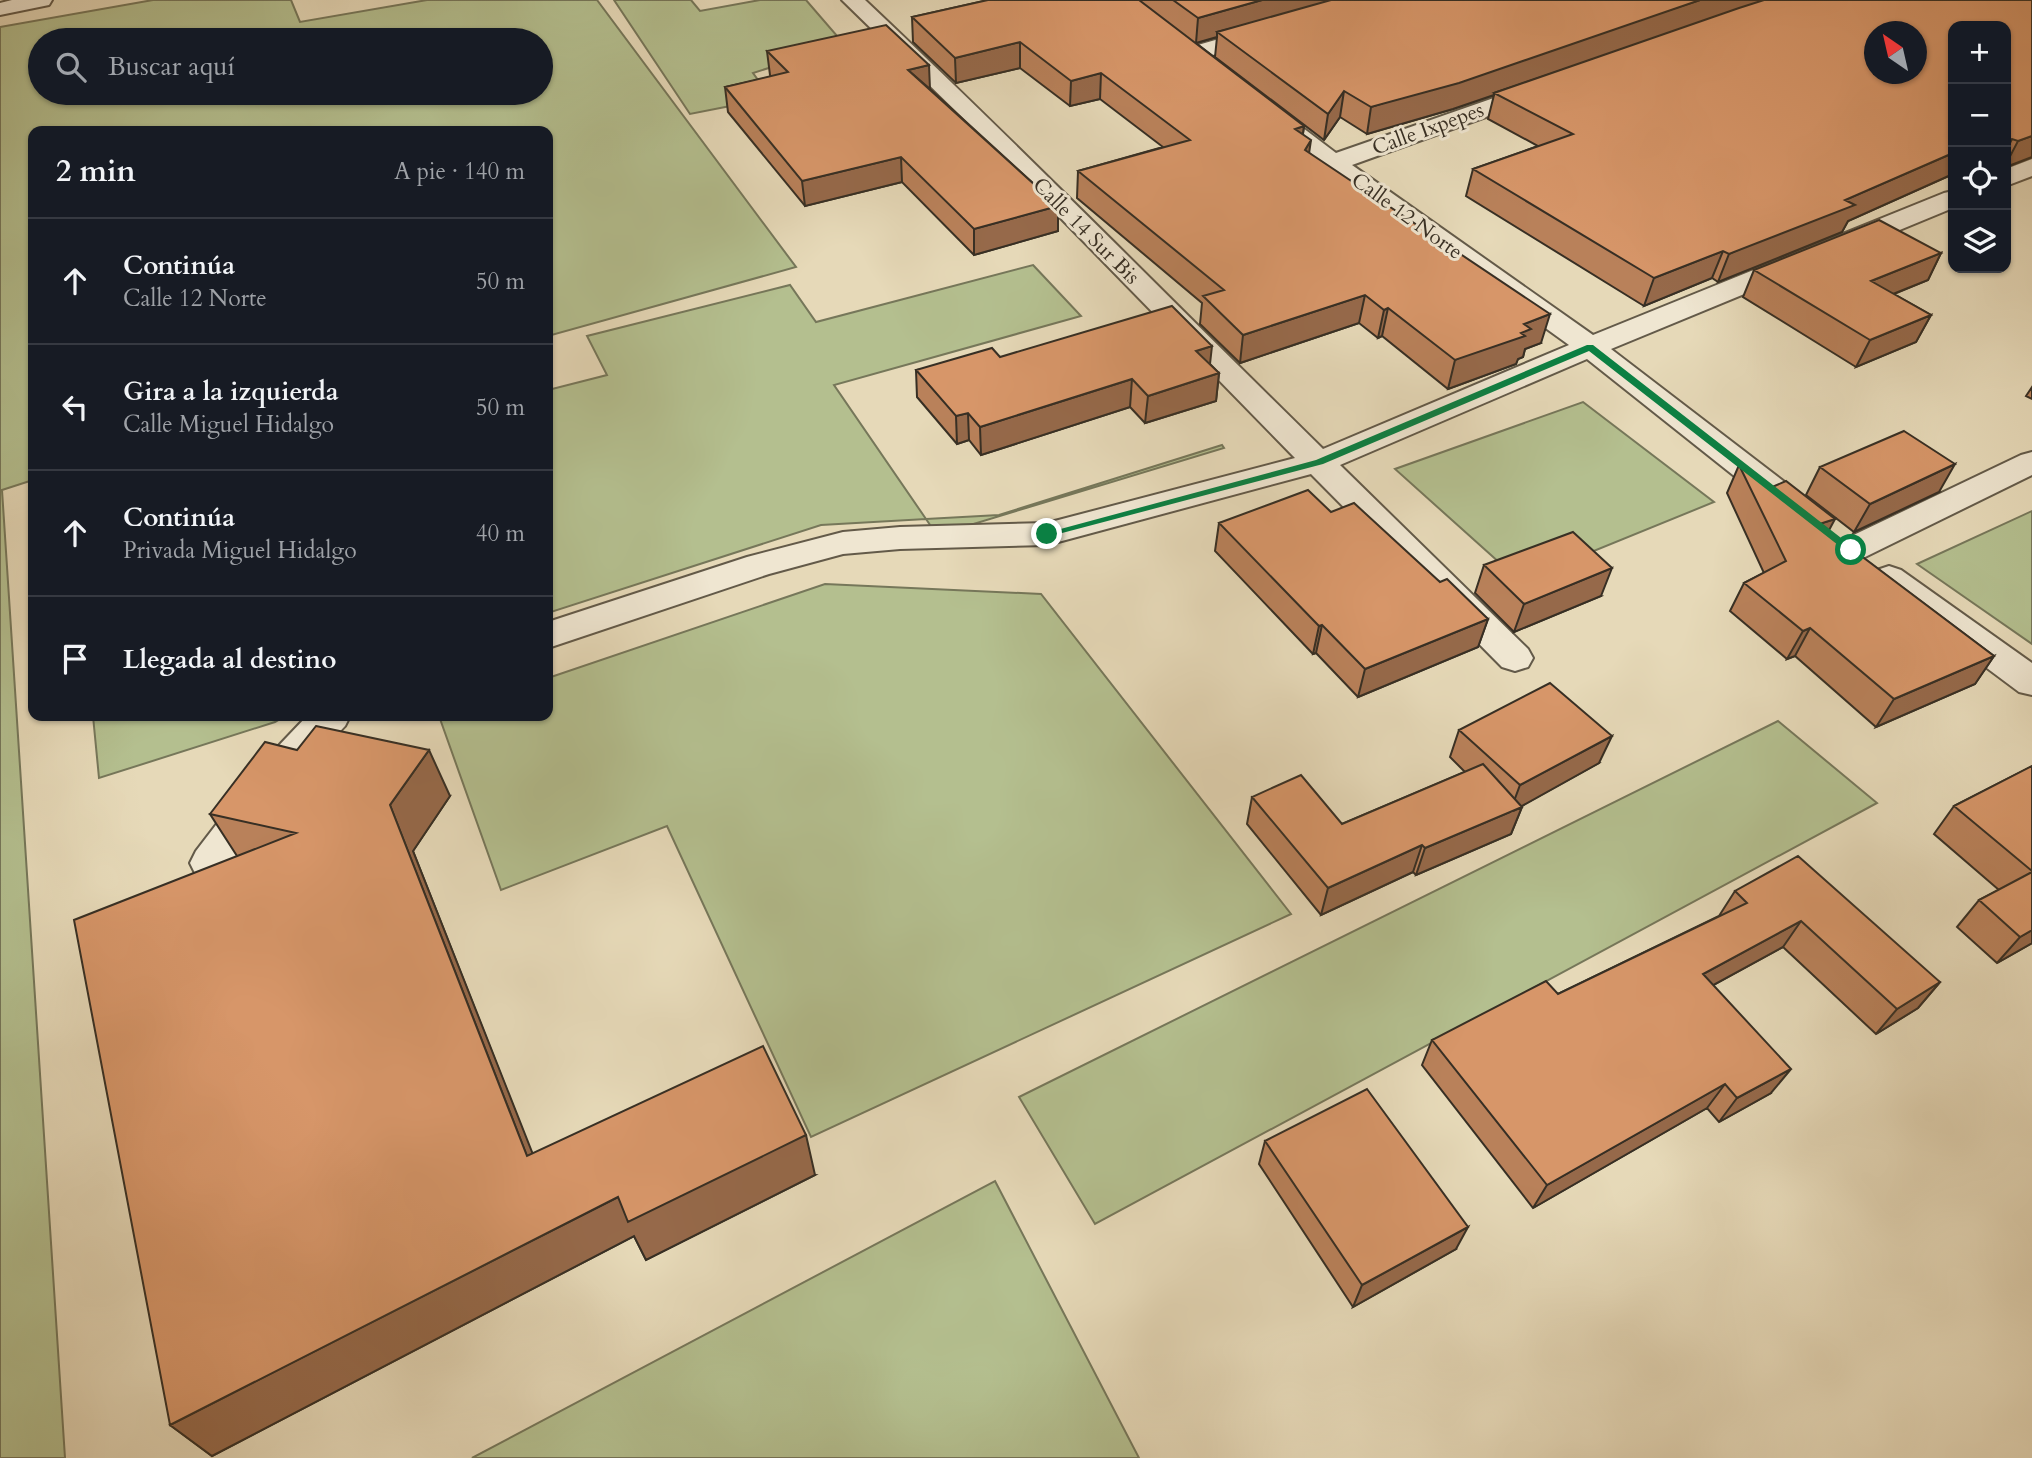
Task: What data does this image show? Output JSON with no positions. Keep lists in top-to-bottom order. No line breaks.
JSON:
{"streets":{"street":["Calle Ixpepes","Calle 12 Norte","Calle 14 Sur Bis"]},"crossings":[["Calle Ixpepes","Calle 12 Norte"]],"north":"top left","page":{"map_buttons":["+","−"],"search":"Buscar aquí","heading":["2 min","A pie · 140 m"],"list":[["Continúa","Calle 12 Norte","50 m"],["Gira a la izquierda","Calle Miguel Hidalgo","50 m"],["Continúa","Privada Miguel Hidalgo","40 m"],"Llegada al destino"]}}
